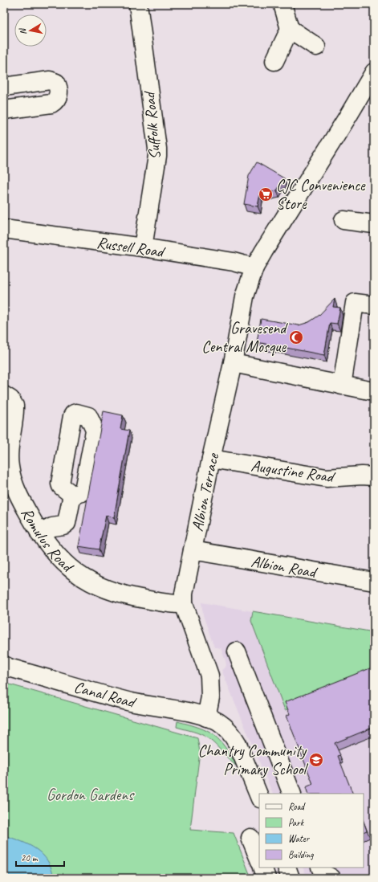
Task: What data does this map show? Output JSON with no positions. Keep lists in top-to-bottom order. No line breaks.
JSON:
{"streets":{"street":["Suffolk Road","Russell Road","Augustine Road","Albion Terrace","Romulus Road","Albion Road","Canal Road"]},"crossings":[["Suffolk Road","Russell Road"],["Russell Road","Albion Terrace"],["Augustine Road","Albion Terrace"],["Albion Terrace","Romulus Road"],["Albion Terrace","Albion Road"],["Albion Terrace","Canal Road"]],"parks":["Gordon Gardens"],"places":{"supermarket":["CJC Convenience Store"],"mosque":["Gravesend Central Mosque"],"school or university":["Chantry Community Primary School"]},"legend":["Road","Park","Water","Building"],"scale_bar":"20 m","north":"left"}
